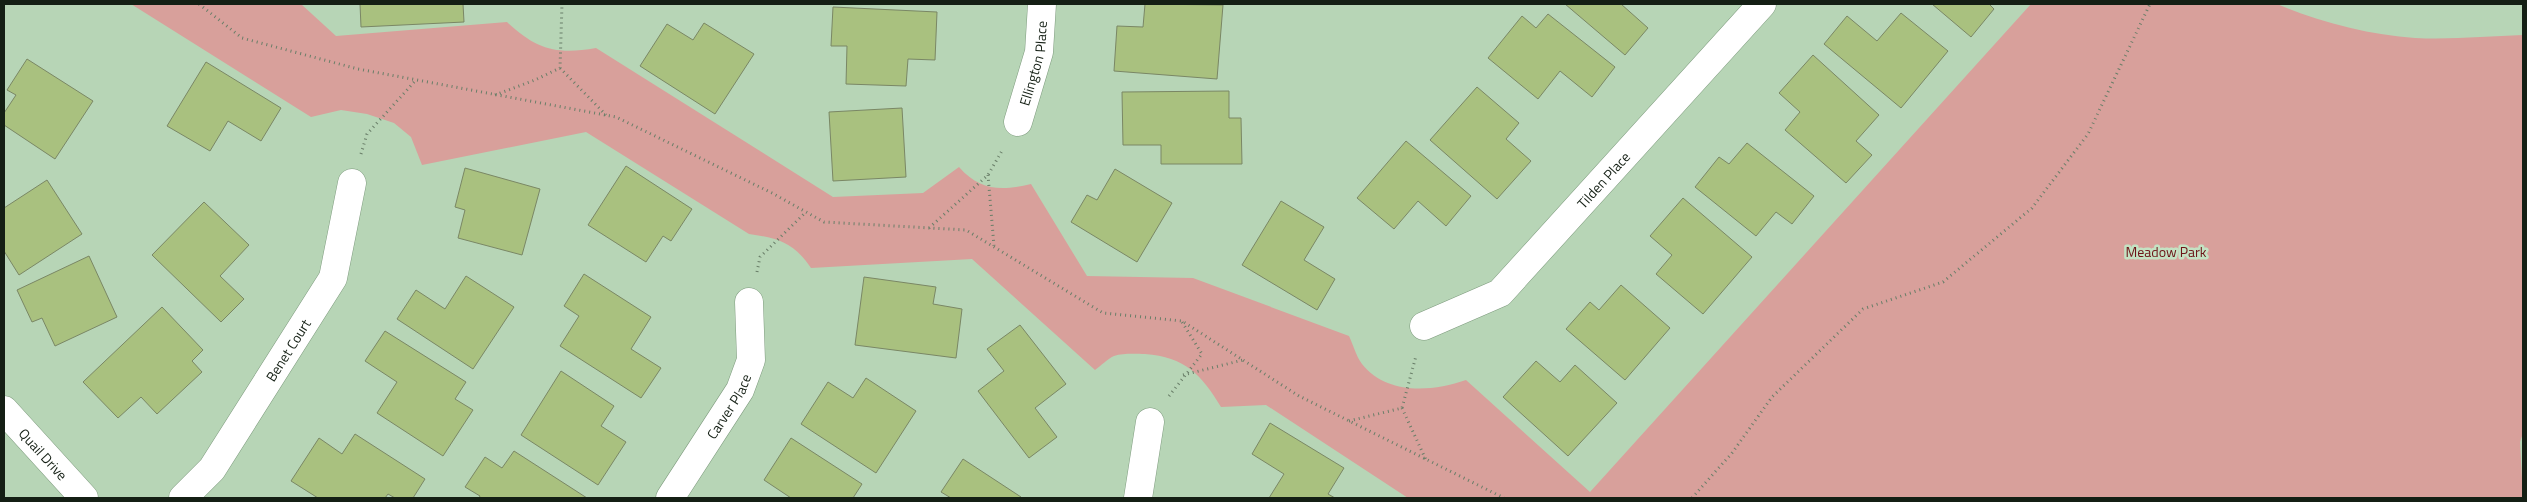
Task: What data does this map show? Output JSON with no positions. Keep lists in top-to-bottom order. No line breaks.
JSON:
{"streets":{"street":["Ellington Place","Tilden Place","Benet Court","Carver Place","Quail Drive"]},"parks":["Meadow Park"]}
